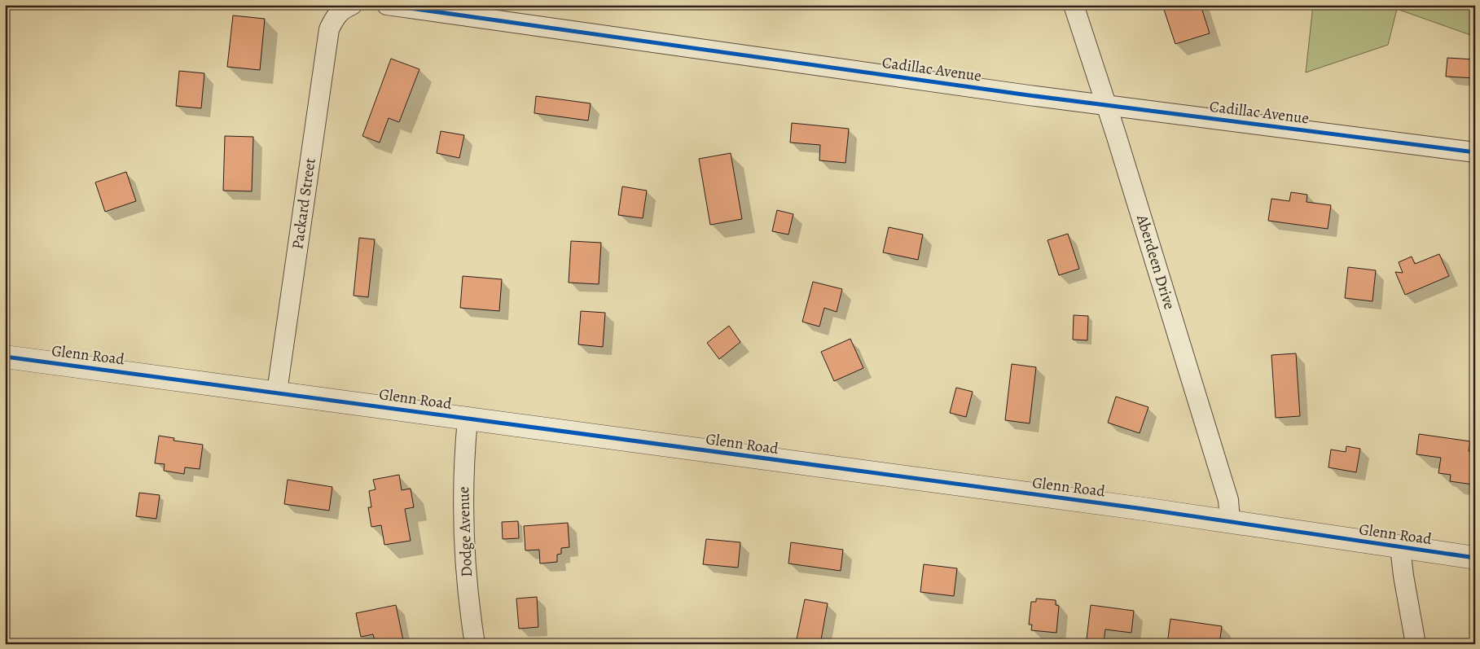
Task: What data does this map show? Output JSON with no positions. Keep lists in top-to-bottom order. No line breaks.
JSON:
{"streets":{"street":["Cadillac Avenue","Packard Street","Aberdeen Drive","Glenn Road","Dodge Avenue"]},"crossings":[["Cadillac Avenue","Aberdeen Drive"],["Packard Street","Glenn Road"],["Aberdeen Drive","Glenn Road"],["Glenn Road","Dodge Avenue"]]}
